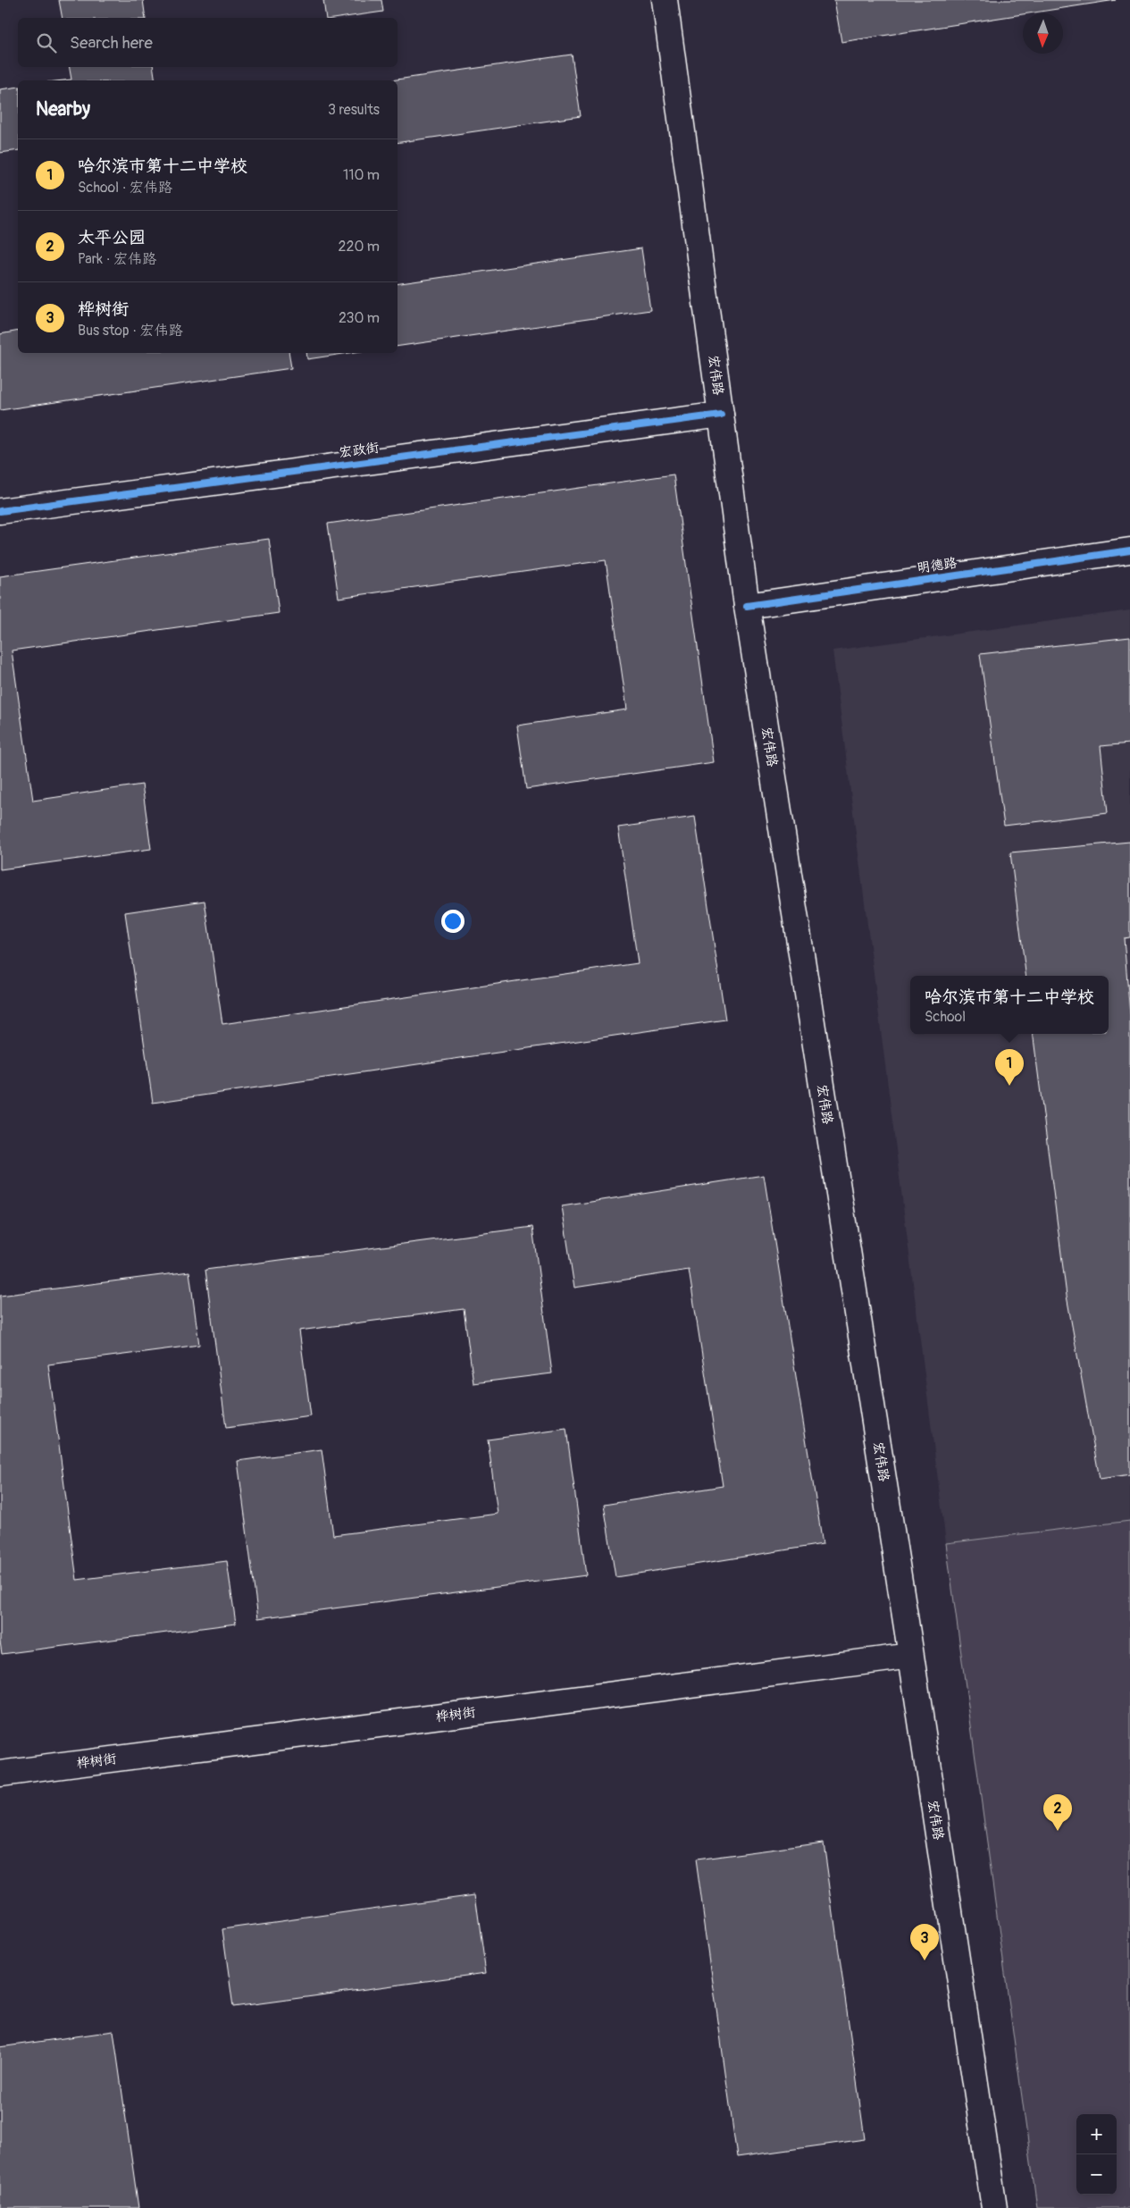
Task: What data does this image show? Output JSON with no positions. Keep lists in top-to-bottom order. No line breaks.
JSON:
{"streets":{"main road":["宏伟路","宏政街","明德路","桦树街"]},"crossings":[["宏伟路","宏政街"],["宏伟路","明德路"],["宏伟路","桦树街"]],"north":"bottom","page":{"search":"Search here","heading":["Nearby","3 results"],"list":[{"mark":"1","name":"哈尔滨市第十二中学校","note":"School · 宏伟路","value":"110 m"},{"mark":"2","name":"太平公园","note":"Park · 宏伟路","value":"220 m"},{"mark":"3","name":"桦树街","note":"Bus stop · 宏伟路","value":"230 m"}],"popup":["哈尔滨市第十二中学校","School"],"pins":["1","2","3"],"map_buttons":["+","−"]}}
